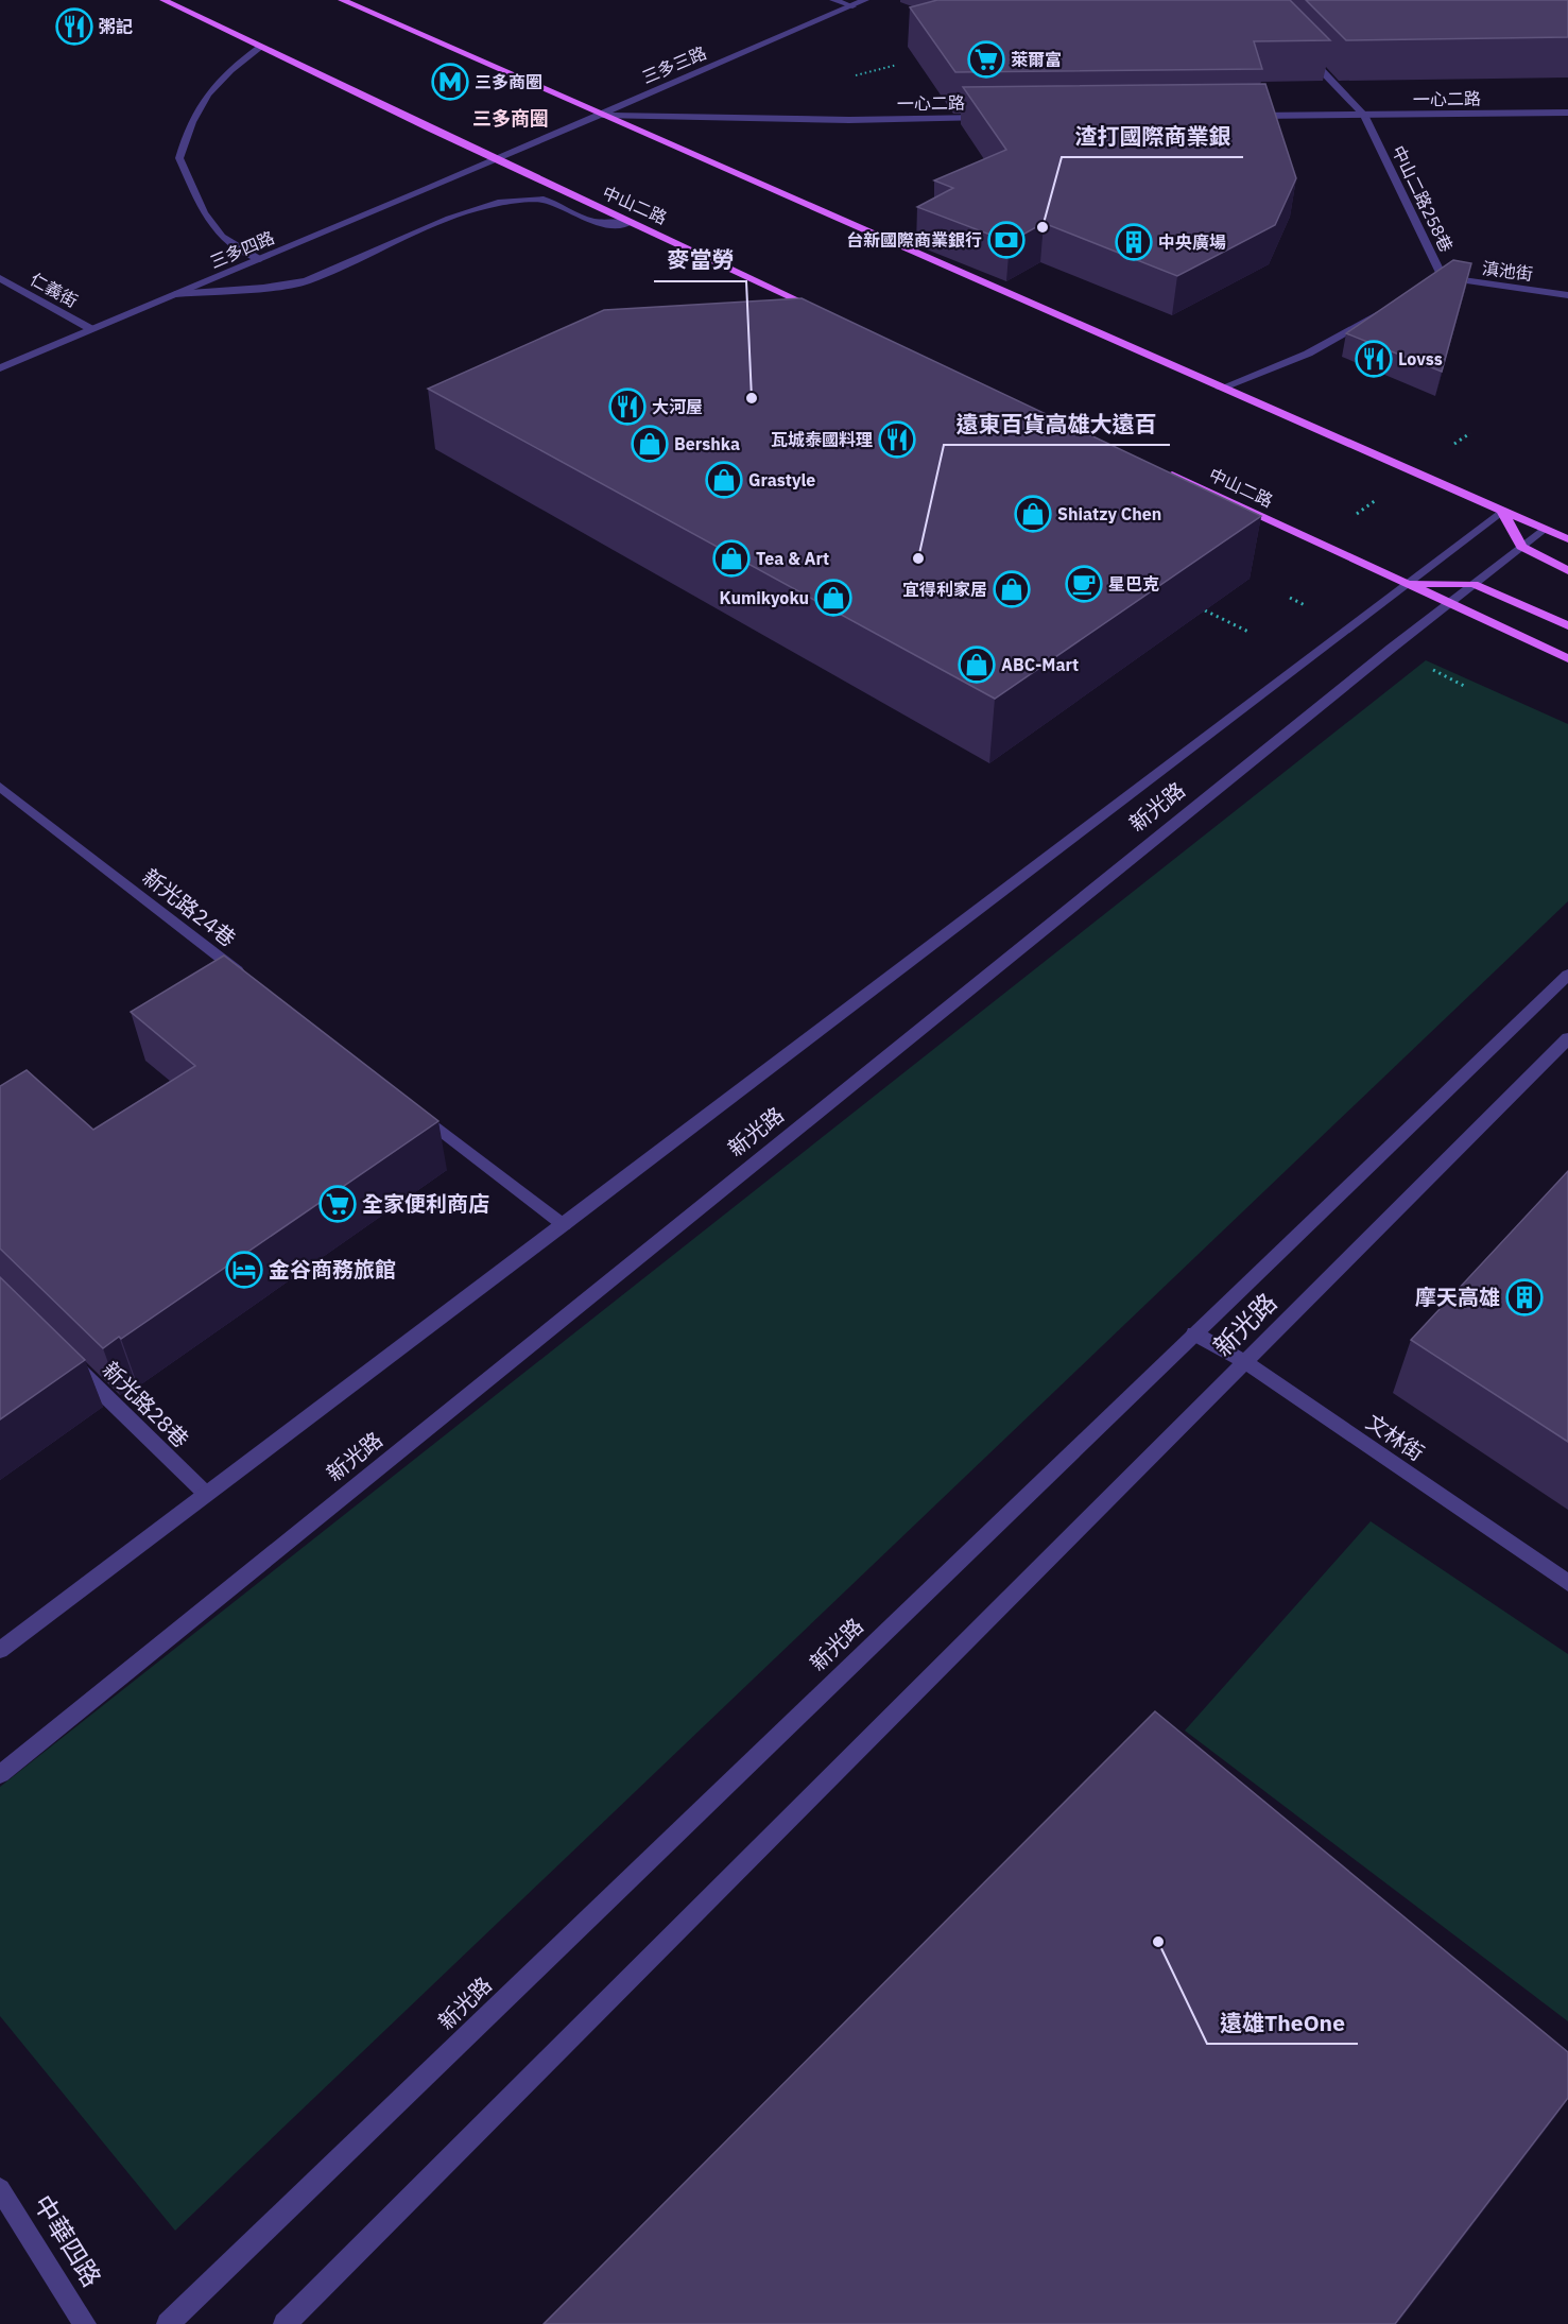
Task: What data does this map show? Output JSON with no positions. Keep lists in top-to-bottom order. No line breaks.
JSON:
{"streets":{"main road":["中山二路"],"street":["三多三路","一心二路","中山二路258巷","三多四路","滇池街","仁義街","新光路","新光路24巷","新光路28巷","文林街","中華四路"]},"crossings":[["三多三路","一心二路"],["三多三路","中山二路"],["三多三路","三多四路"],["一心二路","中山二路258巷"],["中山二路258巷","滇池街"],["中山二路","三多四路"],["中山二路","新光路"],["三多四路","仁義街"],["新光路","新光路28巷"],["新光路","文林街"]],"districts":["三多商圈"],"places":{"restaurant":["粥記","Lovss","大河屋","瓦城泰國料理"],"supermarket":["萊爾富","全家便利商店"],"metro station":["三多商圈"],"other":["渣打國際商業銀","麥當勞","遠東百貨高雄大遠百","遠雄TheOne"],"bank":["台新國際商業銀行"],"building":["中央廣場","摩天高雄"],"shop":["Bershka","Grastyle","Shiatzy Chen","Tea & Art","宜得利家居","Kumikyoku","ABC-Mart"],"cafe":["星巴克"],"hotel":["金谷商務旅館"]}}
